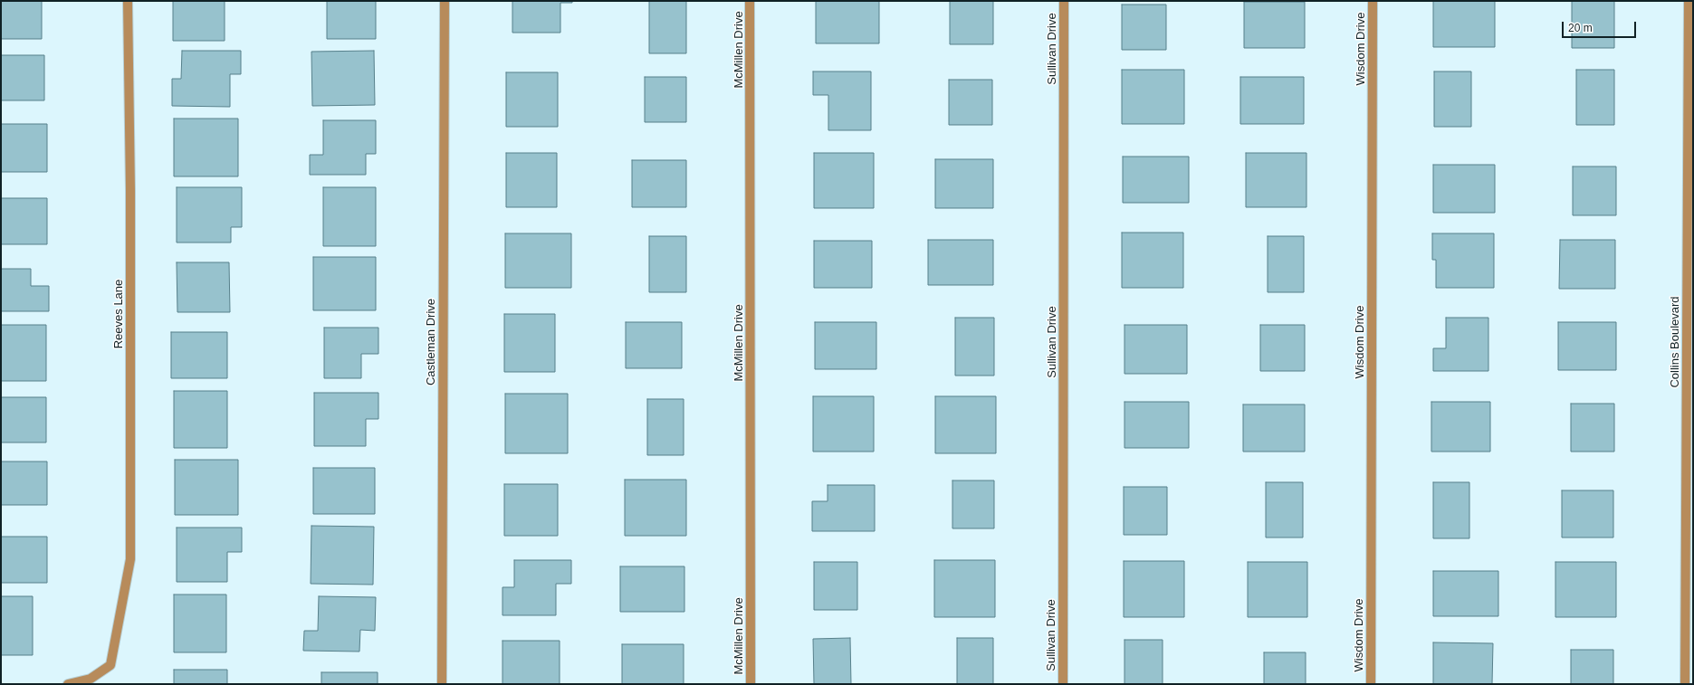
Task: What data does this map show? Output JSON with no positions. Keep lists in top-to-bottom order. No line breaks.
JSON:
{"streets":{"street":["Sullivan Drive","Wisdom Drive","McMillen Drive","Reeves Lane","Castleman Drive","Collins Boulevard"]},"scale_bar":"20 m"}
